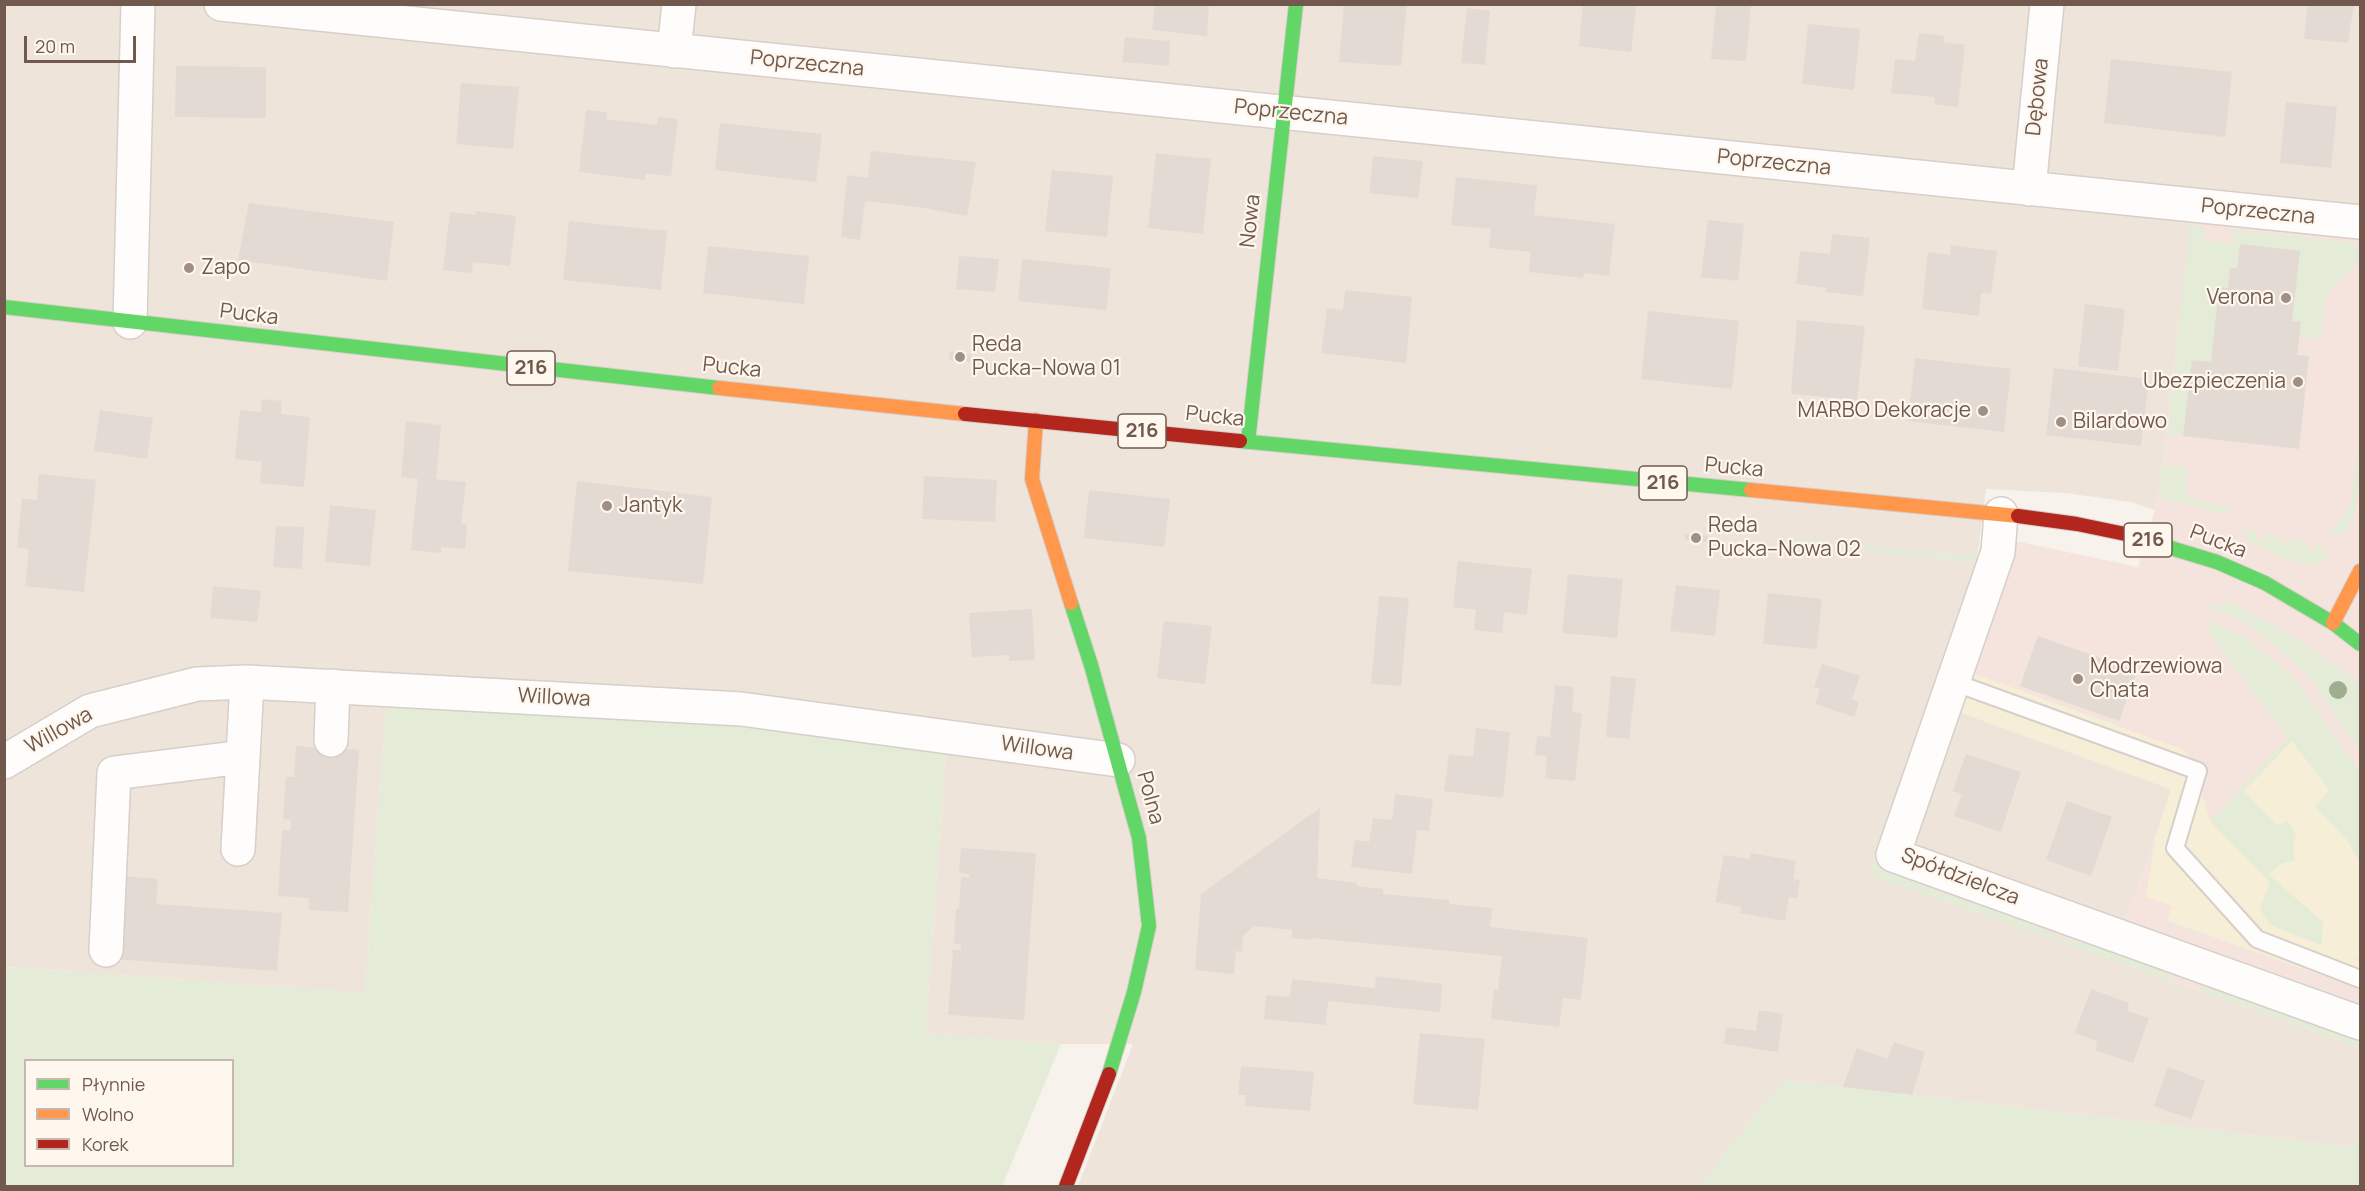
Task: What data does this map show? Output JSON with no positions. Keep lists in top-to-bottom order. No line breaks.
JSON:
{"streets":{"main road":["Nowa","Pucka","216","Polna"],"street":["Poprzeczna","Dębowa","Willowa","Spółdzielcza"]},"crossings":[["Poprzeczna","Dębowa"],["Poprzeczna","Nowa"],["Nowa","Pucka"],["Pucka","Polna"],["Pucka","Spółdzielcza"],["Willowa","Polna"]],"places":["Zapo","Verona","Reda Pucka–Nowa 01","Ubezpieczenia","MARBO Dekoracje","Bilardowo","Jantyk","Reda Pucka–Nowa 02","Modrzewiowa Chata"],"legend":["Płynnie","Wolno","Korek"],"scale_bar":"20 m"}
